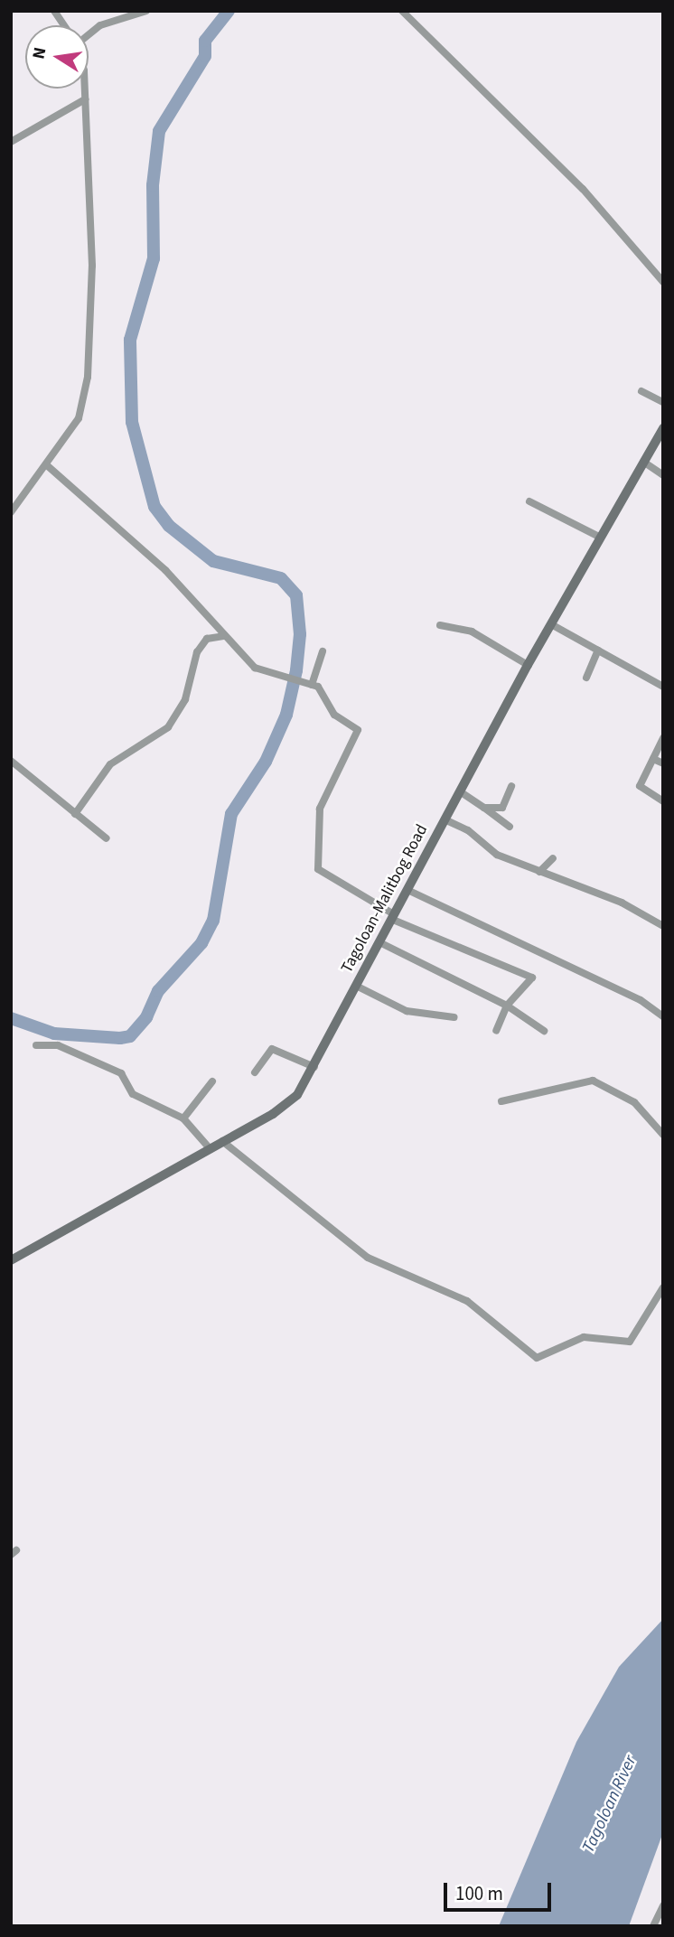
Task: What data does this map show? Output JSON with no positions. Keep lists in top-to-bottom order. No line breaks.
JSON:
{"streets":{"main road":["Tagoloan-Malitbog Road"]},"water":["Tagoloan River"],"scale_bar":"100 m","north":"left"}
